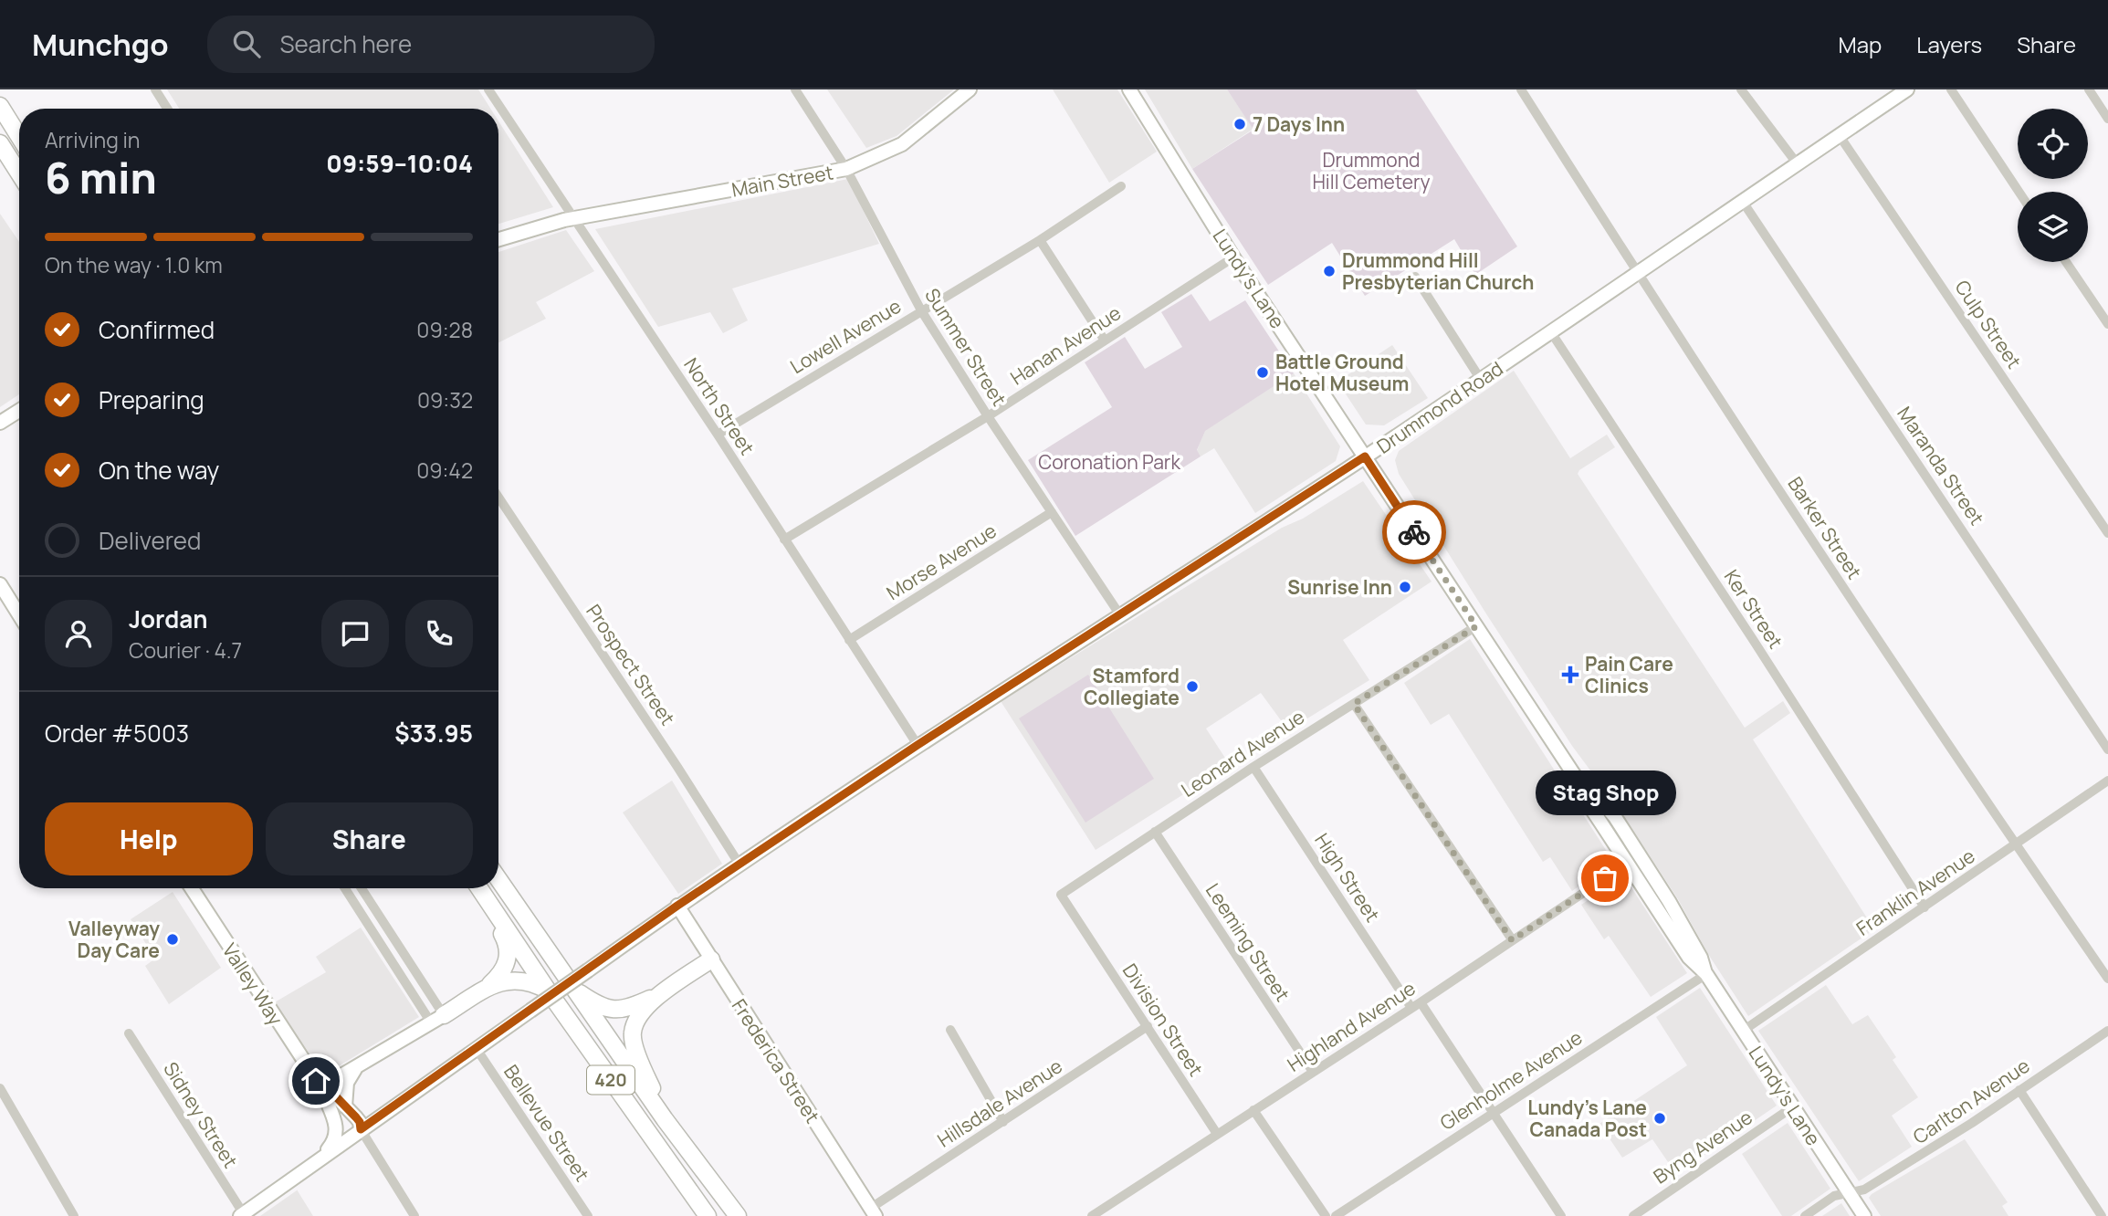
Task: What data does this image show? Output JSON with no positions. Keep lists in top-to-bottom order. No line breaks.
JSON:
{"streets":{"highway":["420"],"main road":["Main Street","Lundy's Lane","Drummond Road","Valley Way","Frederica Street"],"street":["Culp Street","Lowell Avenue","Hanan Avenue","Summer Street","North Street","Maranda Street","Barker Street","Morse Avenue","Ker Street","Prospect Street","Leonard Avenue","High Street","Franklin Avenue","Leeming Street","Division Street","Highland Avenue","Glenholme Avenue","Carlton Avenue","Hillsdale Avenue","Sidney Street","Bellevue Street","Byng Avenue"]},"crossings":[["Main Street","Summer Street"],["Main Street","North Street"],["Lundy's Lane","Hanan Avenue"],["Lundy's Lane","Drummond Road"],["Lundy's Lane","Leonard Avenue"],["Lundy's Lane","Franklin Avenue"],["Lundy's Lane","Highland Avenue"],["Lundy's Lane","Glenholme Avenue"],["Lundy's Lane","Carlton Avenue"],["Lundy's Lane","Byng Avenue"],["Culp Street","Drummond Road"],["Lowell Avenue","Summer Street"],["Lowell Avenue","North Street"],["Hanan Avenue","Summer Street"],["Hanan Avenue","North Street"],["Summer Street","Drummond Road"],["Summer Street","Morse Avenue"],["North Street","Drummond Road"],["North Street","Morse Avenue"],["Drummond Road","Maranda Street"],["Drummond Road","Barker Street"],["Drummond Road","Ker Street"],["Drummond Road","Prospect Street"],["Drummond Road","Valley Way"],["Drummond Road","Frederica Street"],["Drummond Road","Sidney Street"],["Drummond Road","Bellevue Street"],["Barker Street","Franklin Avenue"],["Ker Street","Franklin Avenue"],["Leonard Avenue","High Street"],["Leonard Avenue","Leeming Street"],["Leonard Avenue","Division Street"],["High Street","Highland Avenue"],["High Street","Glenholme Avenue"],["Leeming Street","Highland Avenue"],["Division Street","Highland Avenue"],["Division Street","Hillsdale Avenue"],["Frederica Street","Hillsdale Avenue"]],"parks":["Drummond Hill Cemetery","Coronation Park"],"places":{"other":["7 Days Inn","Drummond Hill Presbyterian Church","Battle Ground Hotel Museum","Sunrise Inn","Stamford Collegiate","Stag Shop","Valleyway Day Care","Lundy's Lane Canada Post"],"health":["Pain Care Clinics"]},"page":{"header":"Munchgo","search":"Search here","nav":["Map","Layers","Share"],"heading":["6 min","Arriving in","09:59–10:04"],"panel":["Jordan","Courier · 4.7","Order #5003","$33.95"],"bar":"On the way · 1.0 km","list":[["Confirmed","09:28"],["Preparing","09:32"],["On the way","09:42"],"Delivered"],"bubble":"Stag Shop","buttons":["Help","Share"]}}
